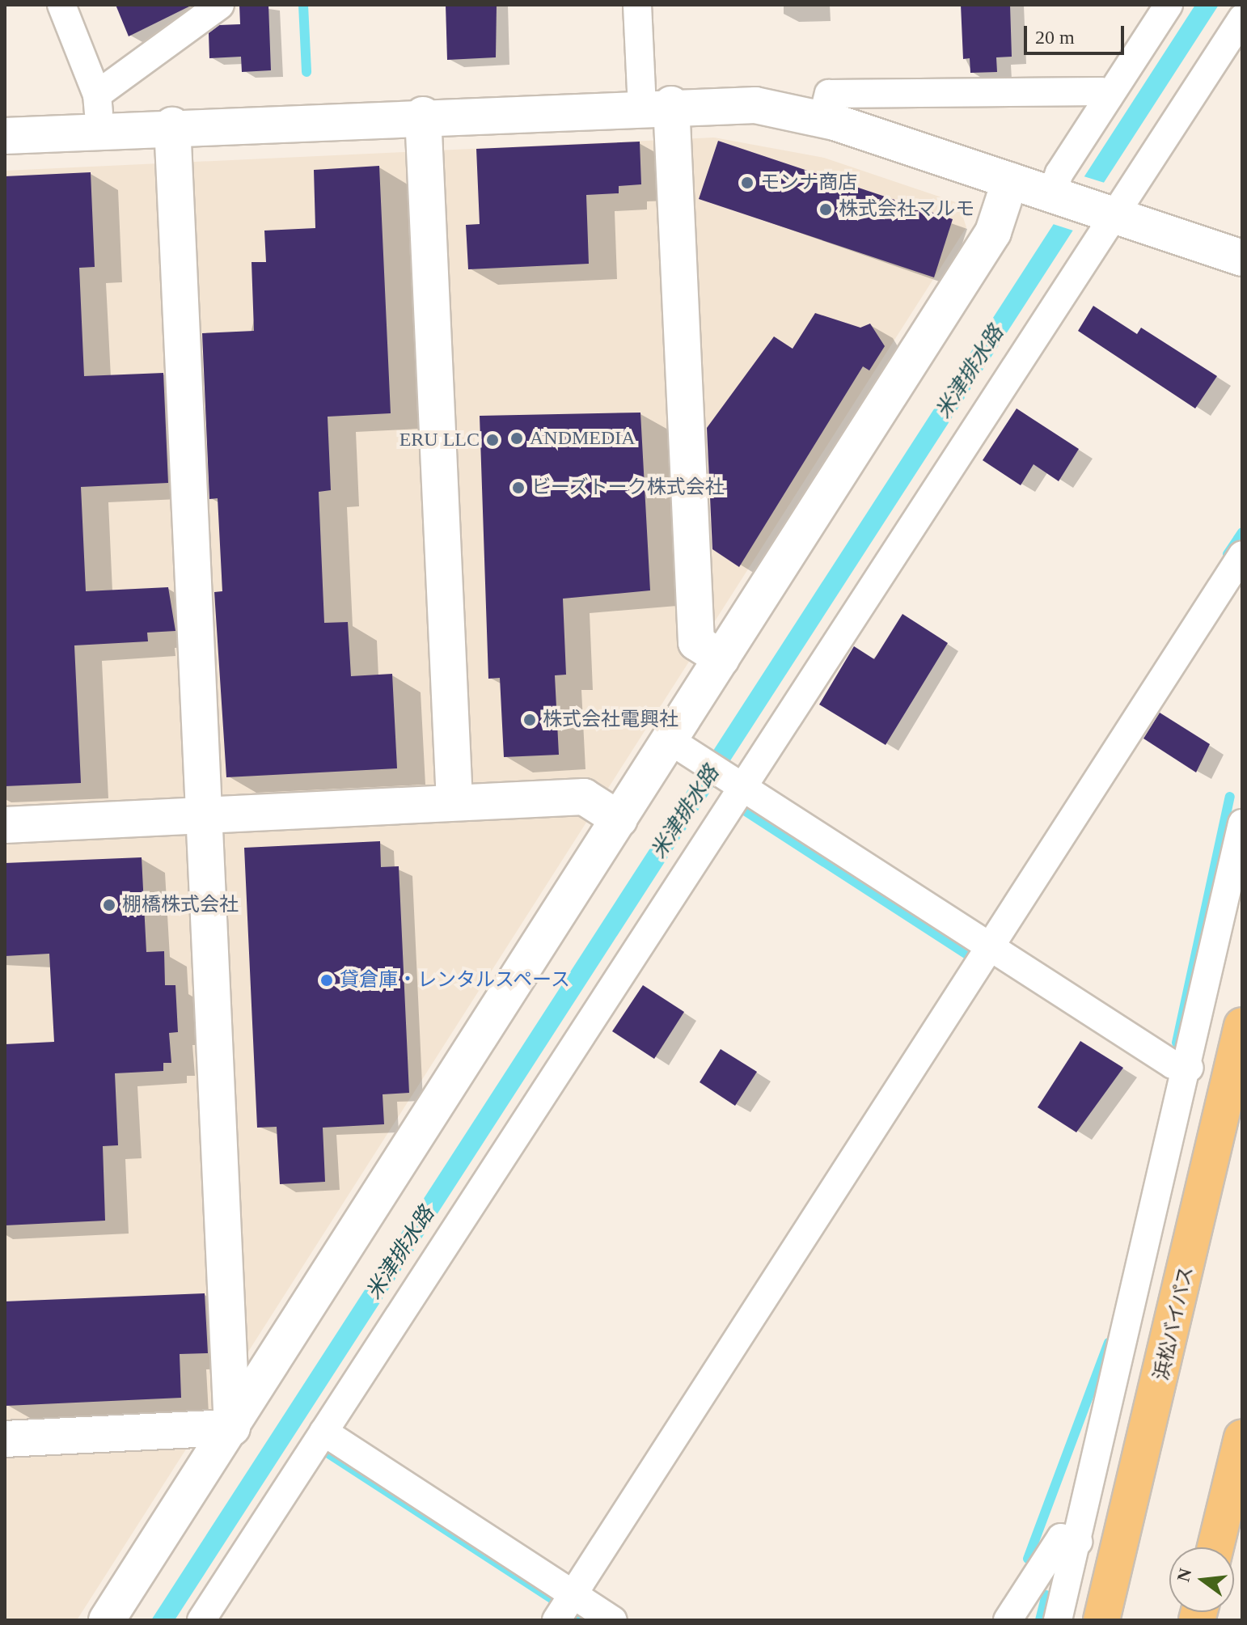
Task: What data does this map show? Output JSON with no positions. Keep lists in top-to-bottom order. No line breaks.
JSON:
{"streets":{"highway":["浜松バイパス"]},"water":["米津排水路"],"places":["モンナ商店","株式会社マルモ","ANDMEDIA","ERU LLC","ビーズトーク株式会社","株式会社電興社","棚橋株式会社","貸倉庫・レンタルスペース"],"scale_bar":"20 m","north":"left"}
